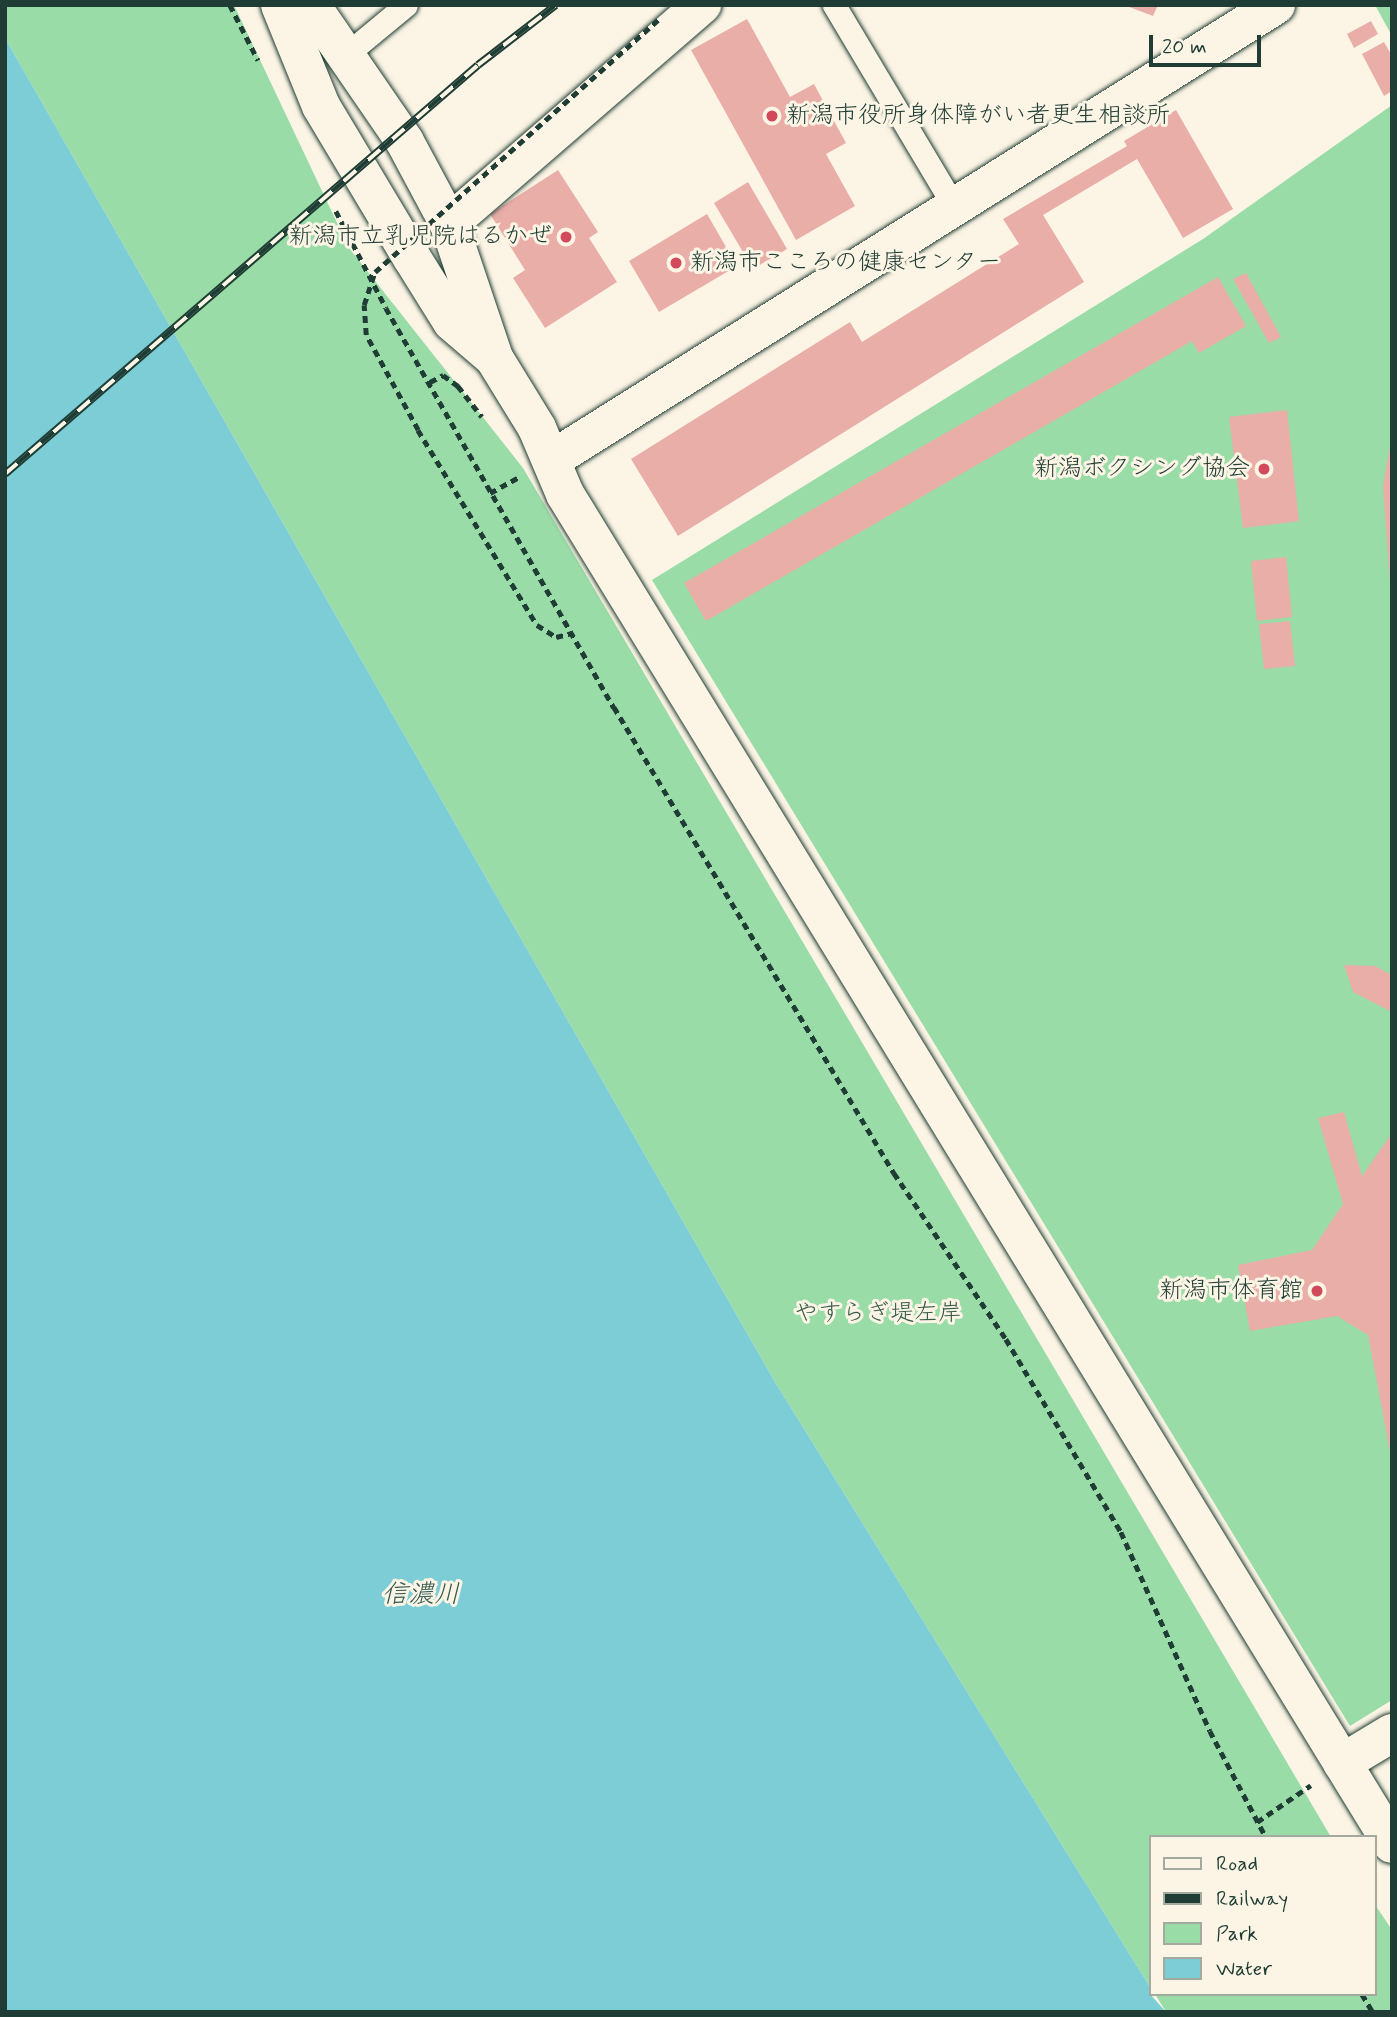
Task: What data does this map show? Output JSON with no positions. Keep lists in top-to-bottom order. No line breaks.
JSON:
{"water":["信濃川"],"parks":["やすらぎ堤左岸"],"places":["新潟市役所身体障がい者更生相談所","新潟市立乳児院はるかぜ","新潟市こころの健康センター","新潟ボクシング協会","新潟市体育館"],"legend":["Road","Railway","Park","Water"],"scale_bar":"20 m"}
